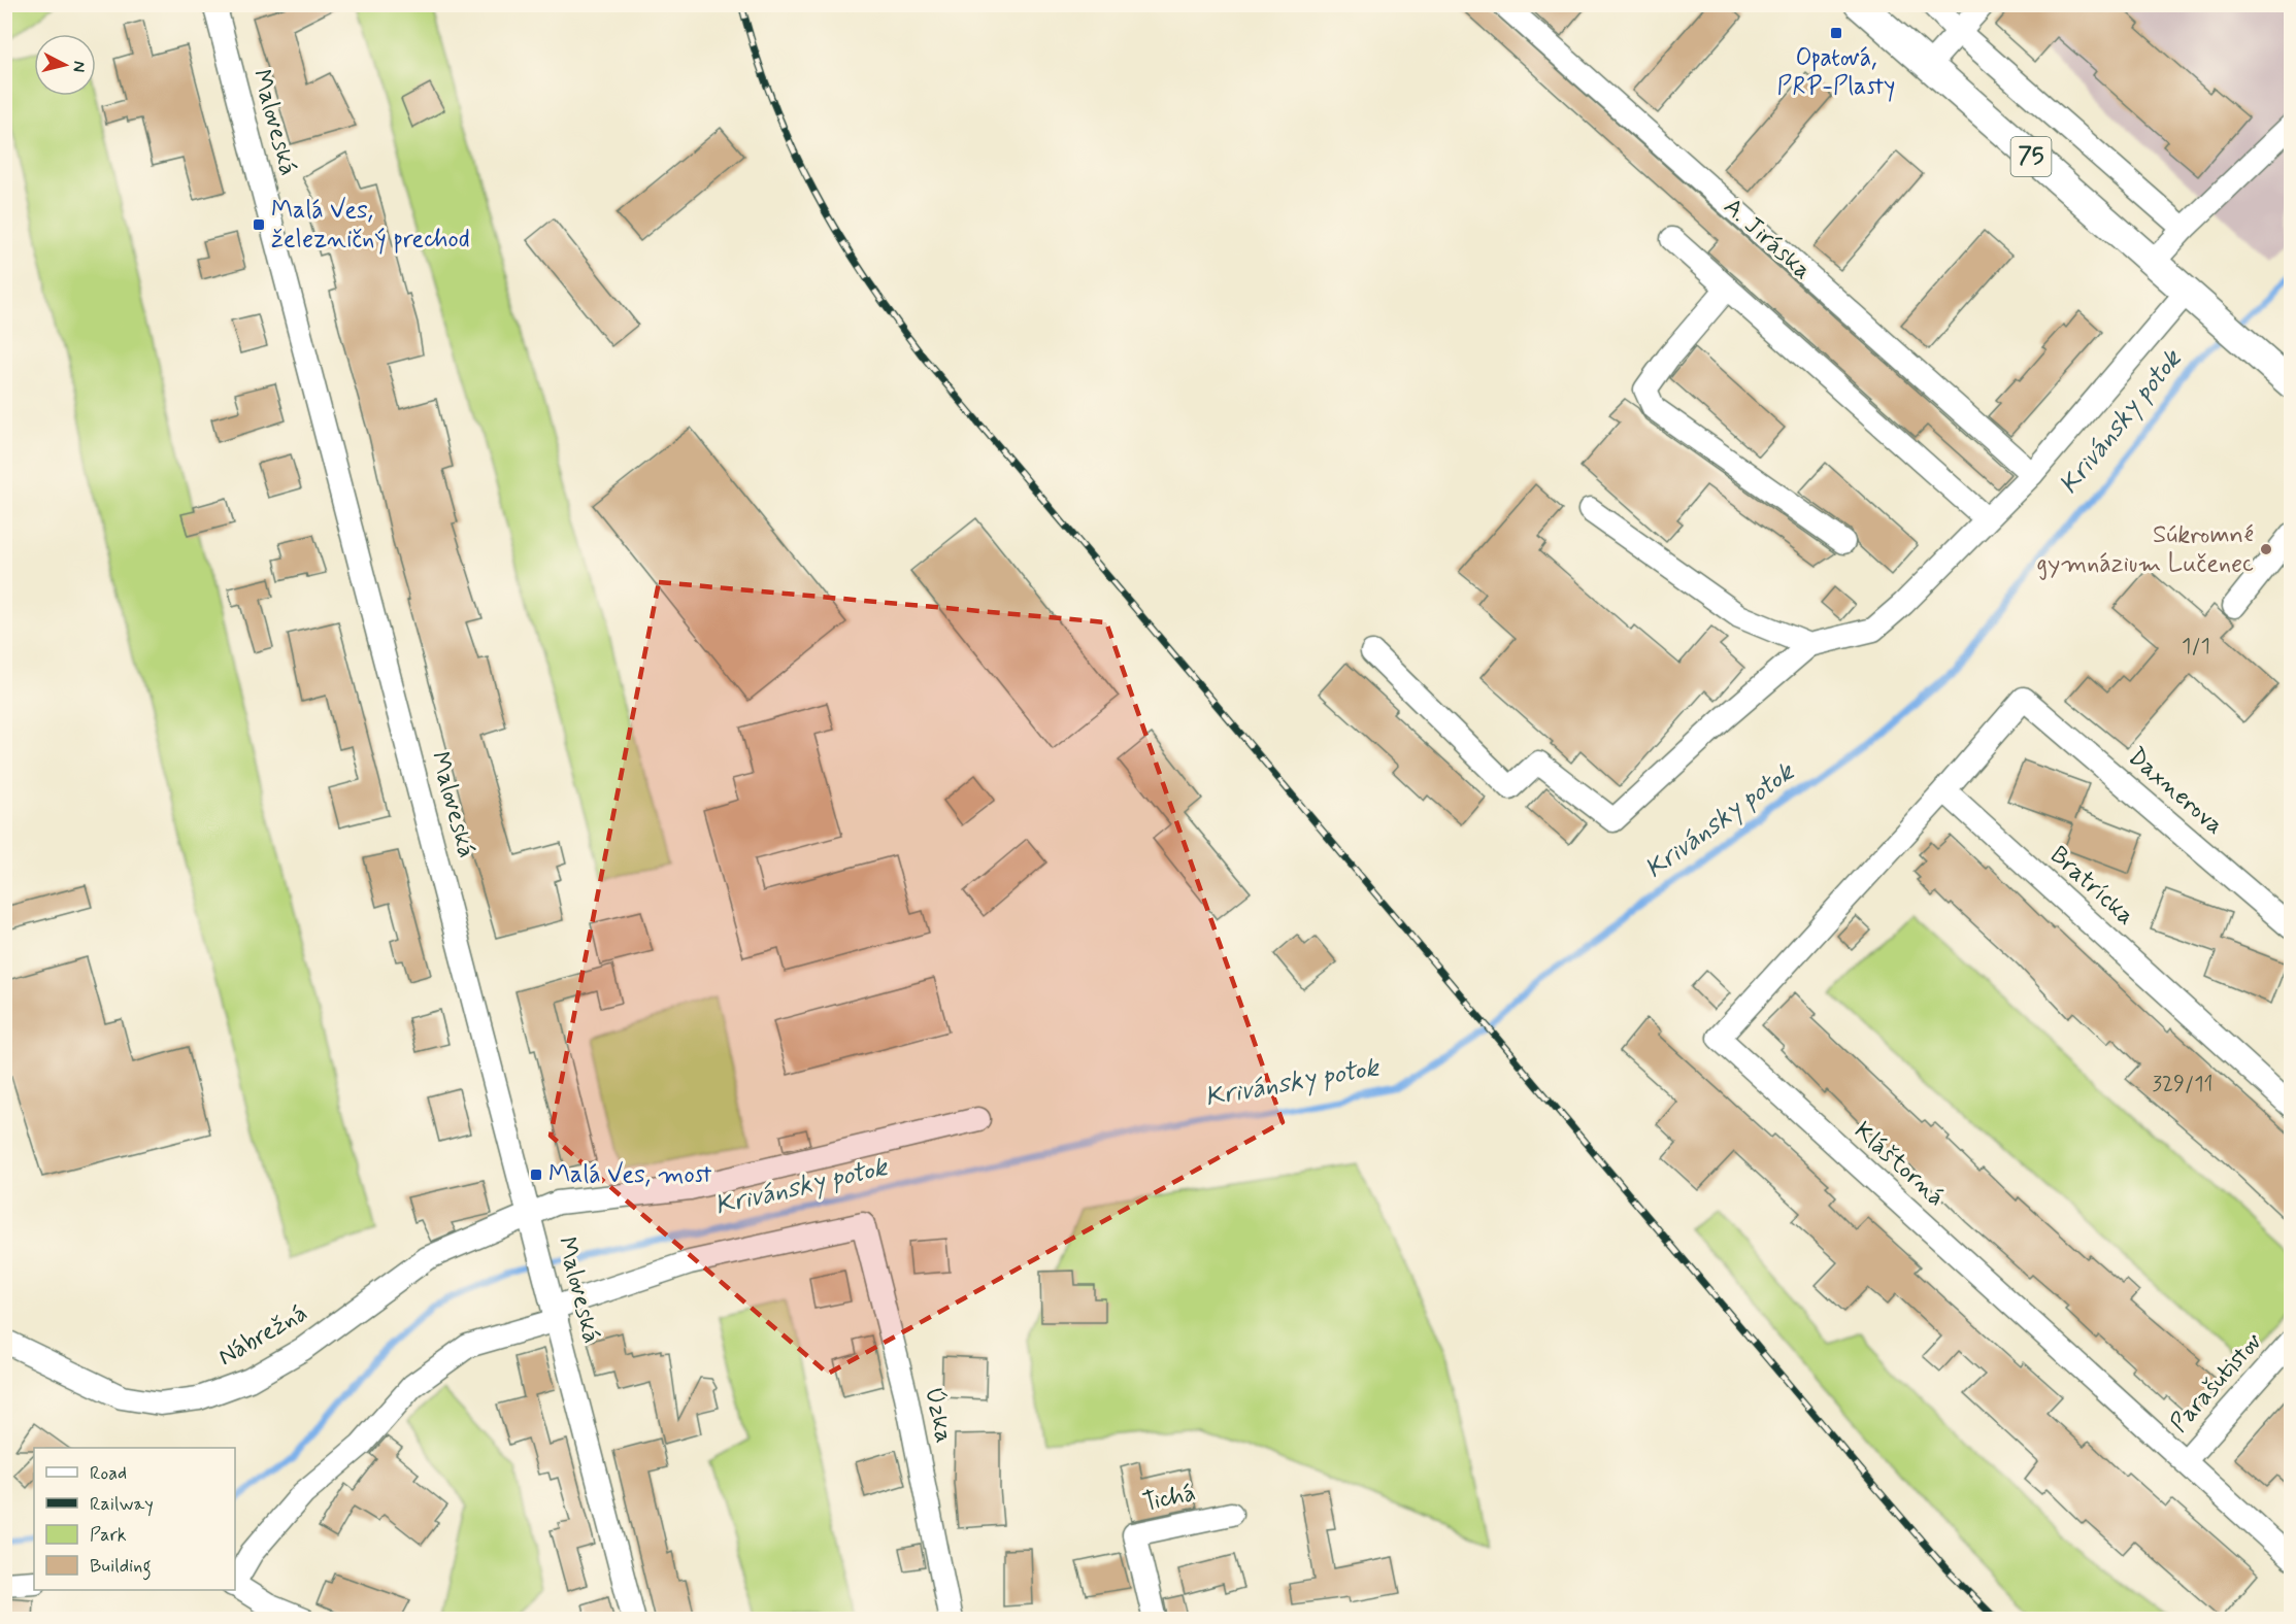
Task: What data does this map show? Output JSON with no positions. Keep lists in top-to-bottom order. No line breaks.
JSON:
{"streets":{"main road":["75"],"street":["Maloveská","A. Jiráska","Daxnerova","Bratrícka","Kláštorná","Nábrežná","Parašutistov","Úzka","Tichá"]},"crossings":[["Maloveská","Nábrežná"],["Maloveská","Úzka"],["Daxnerova","Bratrícka"],["Daxnerova","Kláštorná"],["Bratrícka","Kláštorná"],["Kláštorná","Parašutistov"]],"water":["Krivánsky potok"],"places":{"transit":["Opatová, PRP-Plasty","Malá Ves, železničný prechod","Malá Ves, most"],"other":["Súkromné gymnázium Lučenec"]},"house_numbers":["1/1","329/11"],"legend":["Road","Railway","Park","Building"],"north":"right"}
